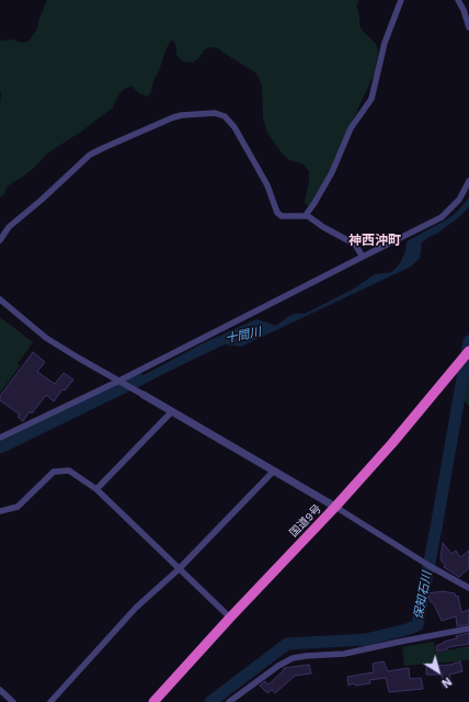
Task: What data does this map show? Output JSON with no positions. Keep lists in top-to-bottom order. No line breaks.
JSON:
{"streets":{"highway":["国道9号"]},"districts":["神西沖町"],"water":["十間川","保知石川"],"north":"bottom right"}
